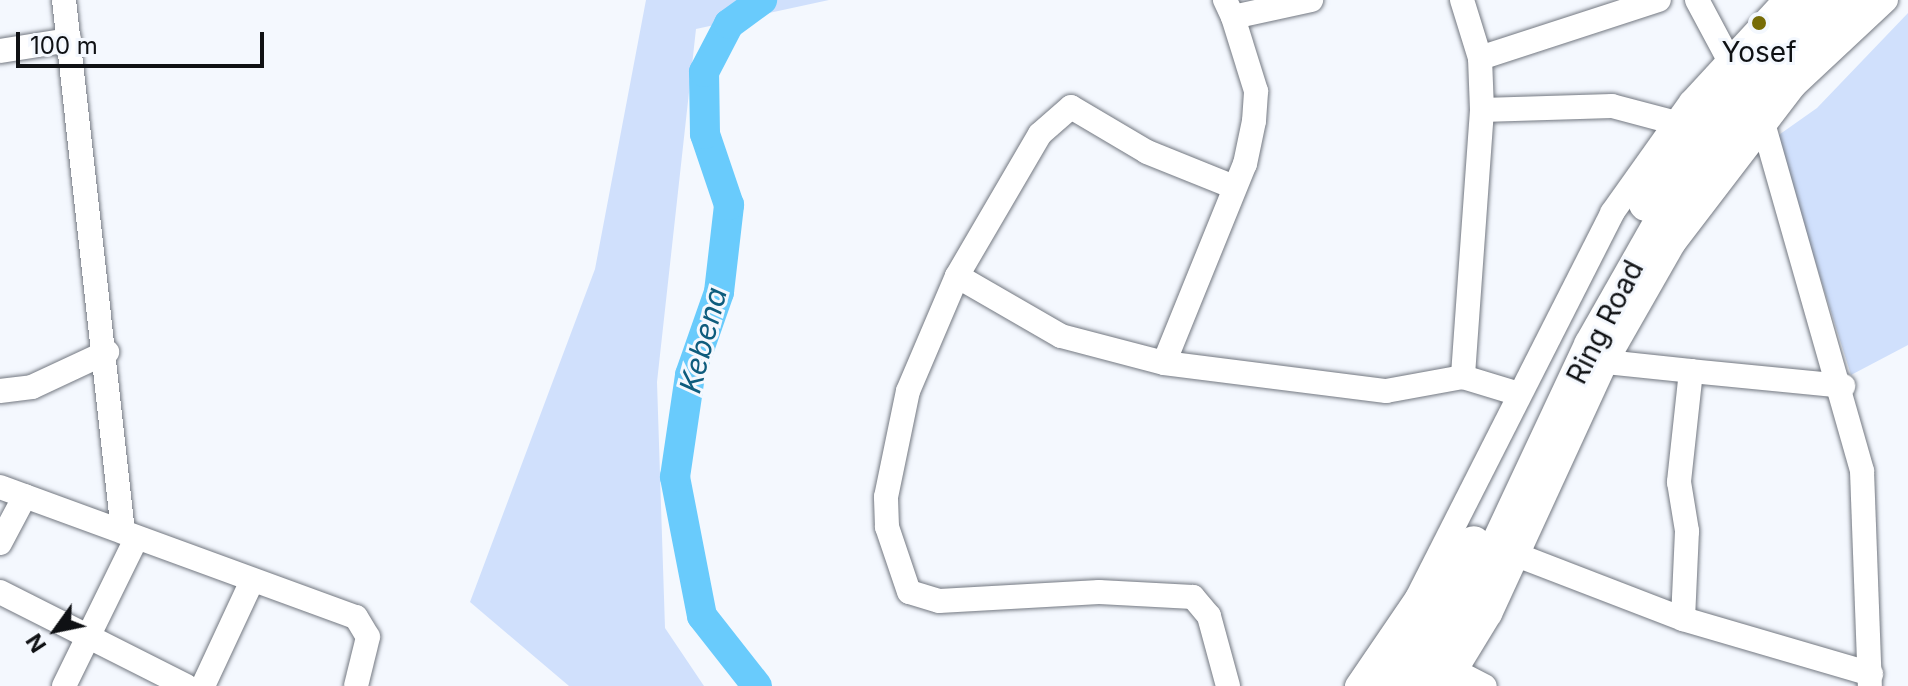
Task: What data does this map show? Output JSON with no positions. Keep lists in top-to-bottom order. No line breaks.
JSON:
{"streets":{"highway":["Ring Road"]},"water":["Kebena"],"places":["Yosef"],"scale_bar":"100 m","north":"bottom left"}
